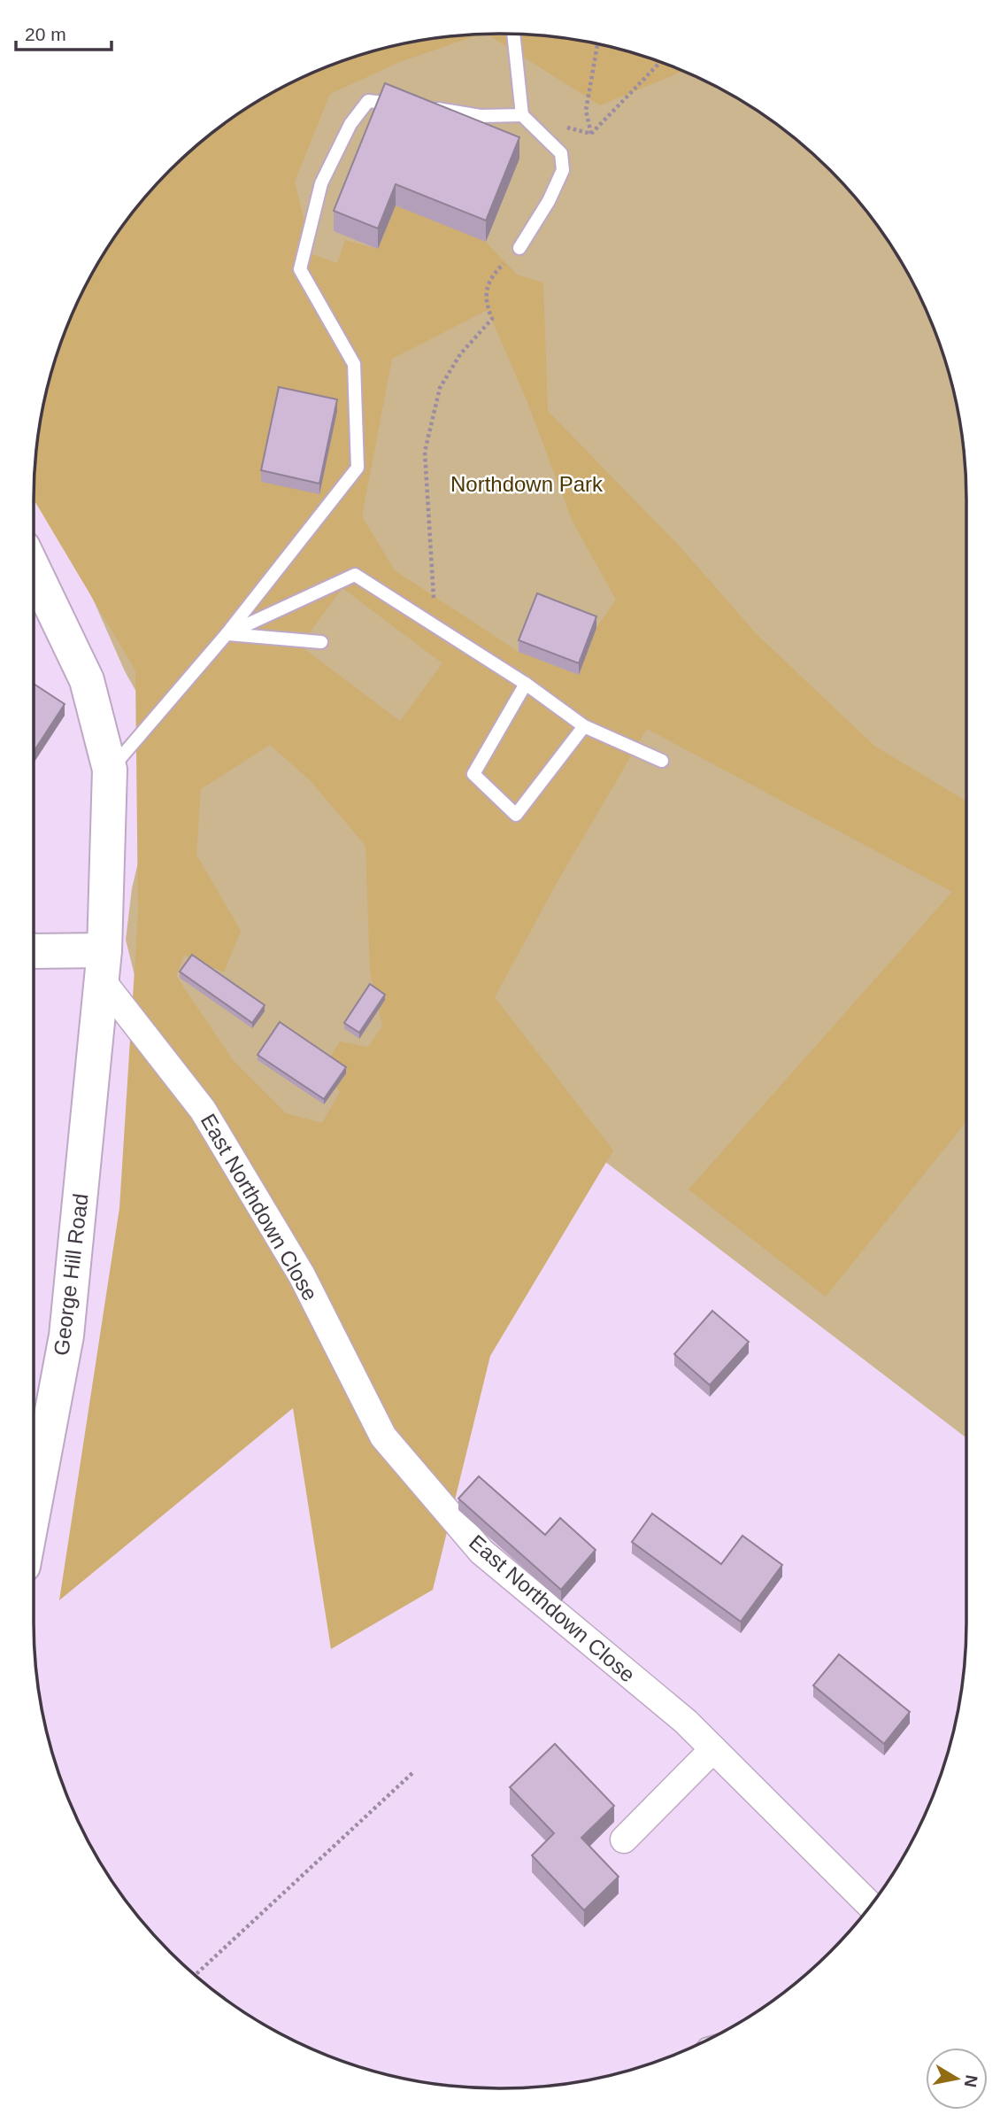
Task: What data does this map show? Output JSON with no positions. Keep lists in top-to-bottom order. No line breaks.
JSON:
{"streets":{"main road":["George Hill Road"],"street":["East Northdown Close"]},"crossings":[["East Northdown Close","George Hill Road"]],"parks":["Northdown Park"],"scale_bar":"20 m","north":"right"}
